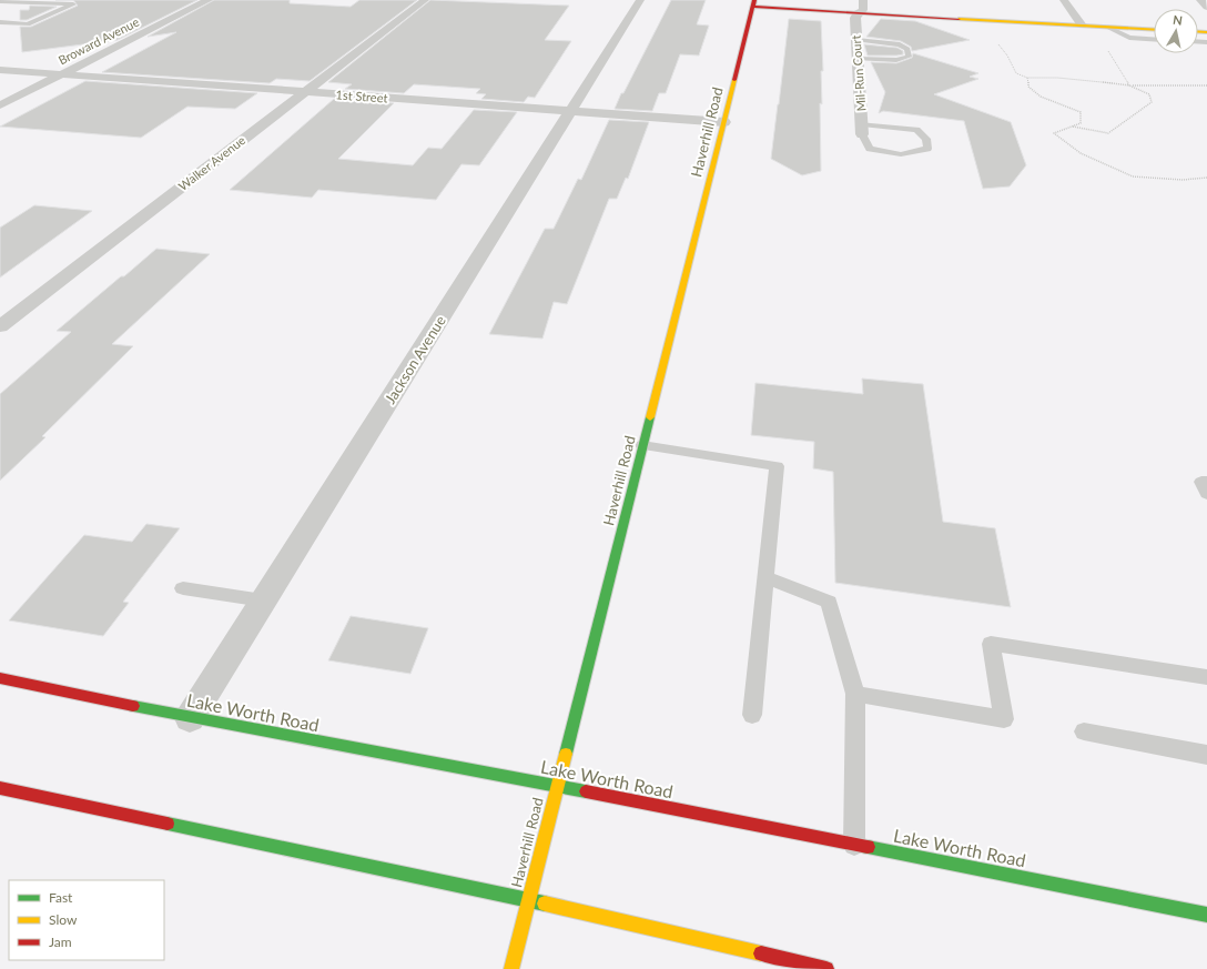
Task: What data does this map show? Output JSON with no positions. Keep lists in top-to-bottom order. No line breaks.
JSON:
{"streets":{"street":["Broward Avenue","Mil-Run Court","1st Street","Haverhill Road","Walker Avenue","Jackson Avenue","Lake Worth Road"]},"crossings":[["Broward Avenue","1st Street"],["1st Street","Haverhill Road"],["1st Street","Walker Avenue"],["1st Street","Jackson Avenue"],["Haverhill Road","Lake Worth Road"],["Jackson Avenue","Lake Worth Road"]],"legend":["Fast","Slow","Jam"],"north":"top"}
